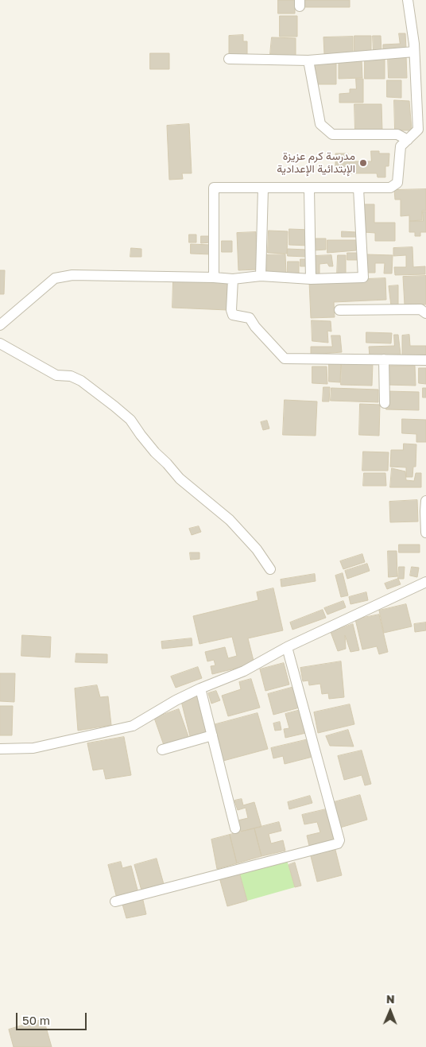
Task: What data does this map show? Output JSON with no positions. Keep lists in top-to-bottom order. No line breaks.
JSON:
{"places":["مدرسة كرم عزيزة الإبتدائية الإعدادية"],"scale_bar":"50 m","north":"top"}
